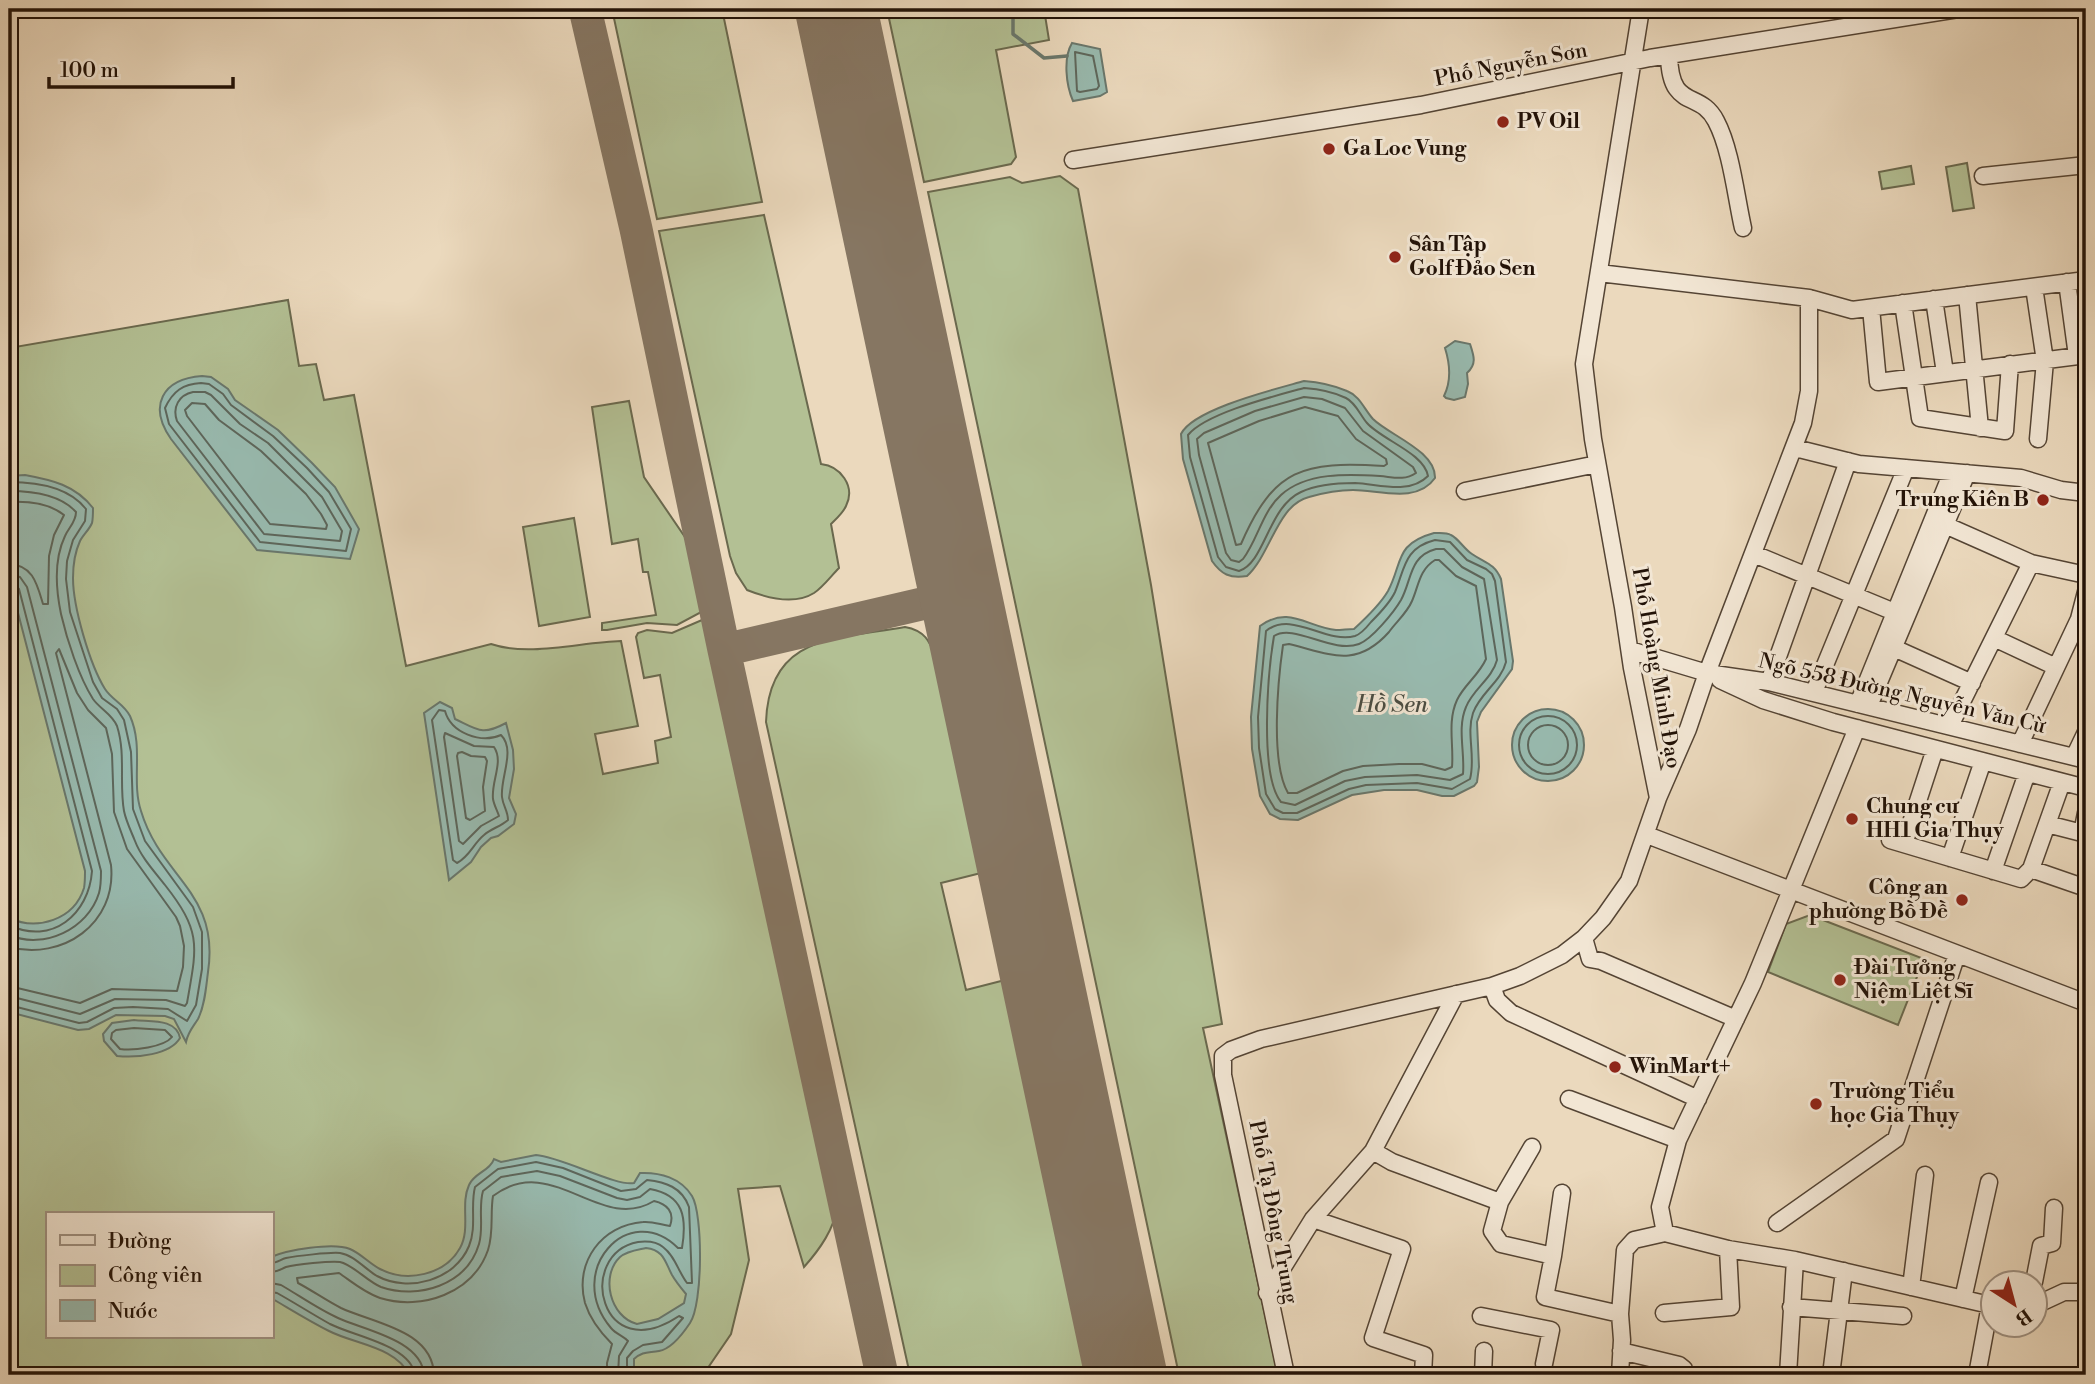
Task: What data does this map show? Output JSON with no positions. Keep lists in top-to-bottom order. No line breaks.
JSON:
{"streets":{"street":["Phố Nguyễn Sơn","Phố Hoàng Minh Đạo","Ngõ 558 Đường Nguyễn Văn Cừ","Phố Tạ Đông Trung"]},"crossings":[["Phố Nguyễn Sơn","Phố Hoàng Minh Đạo"],["Phố Hoàng Minh Đạo","Phố Tạ Đông Trung"]],"water":["Hồ Sen"],"places":["PV Oil","Ga Loc Vung","Sân Tập Golf Đảo Sen","Trung Kiên B","Chung cư HH1 Gia Thụy","Công an phường Bồ Đề","Đài Tưởng Niệm Liệt Sĩ","WinMart+","Trường Tiểu học Gia Thụy"],"legend":["Đường","Công viên","Nước"],"scale_bar":"100 m","north":"bottom right"}
